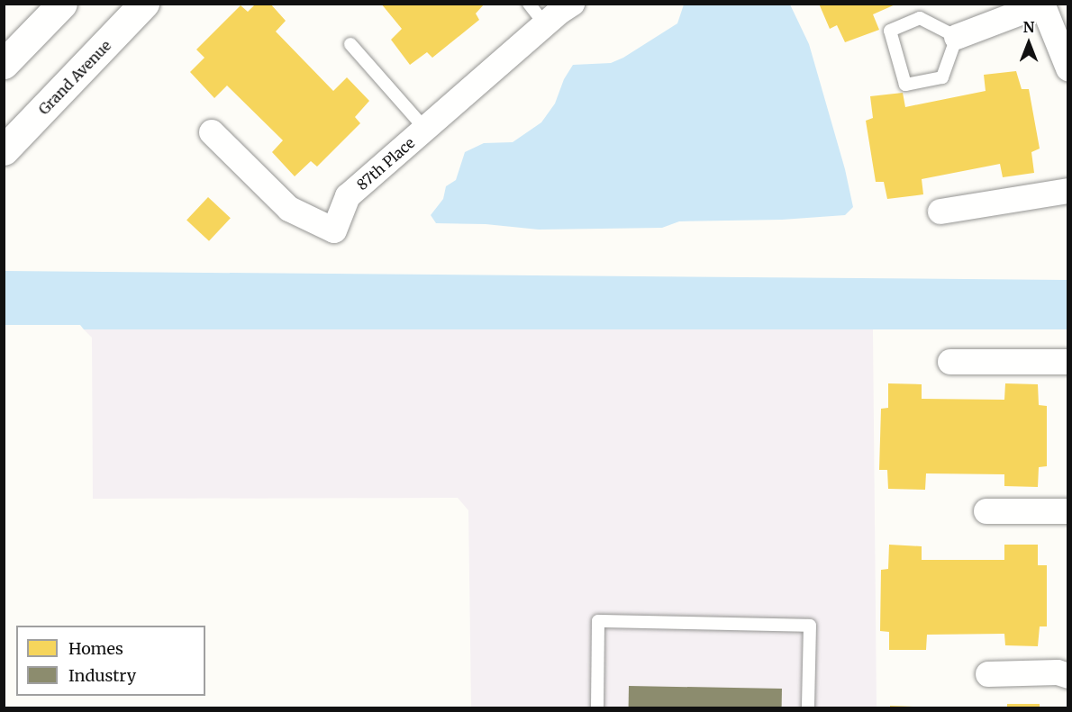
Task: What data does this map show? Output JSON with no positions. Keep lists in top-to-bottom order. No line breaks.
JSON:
{"streets":{"street":["Grand Avenue","87th Place"]},"legend":["Homes","Industry"],"north":"top"}
